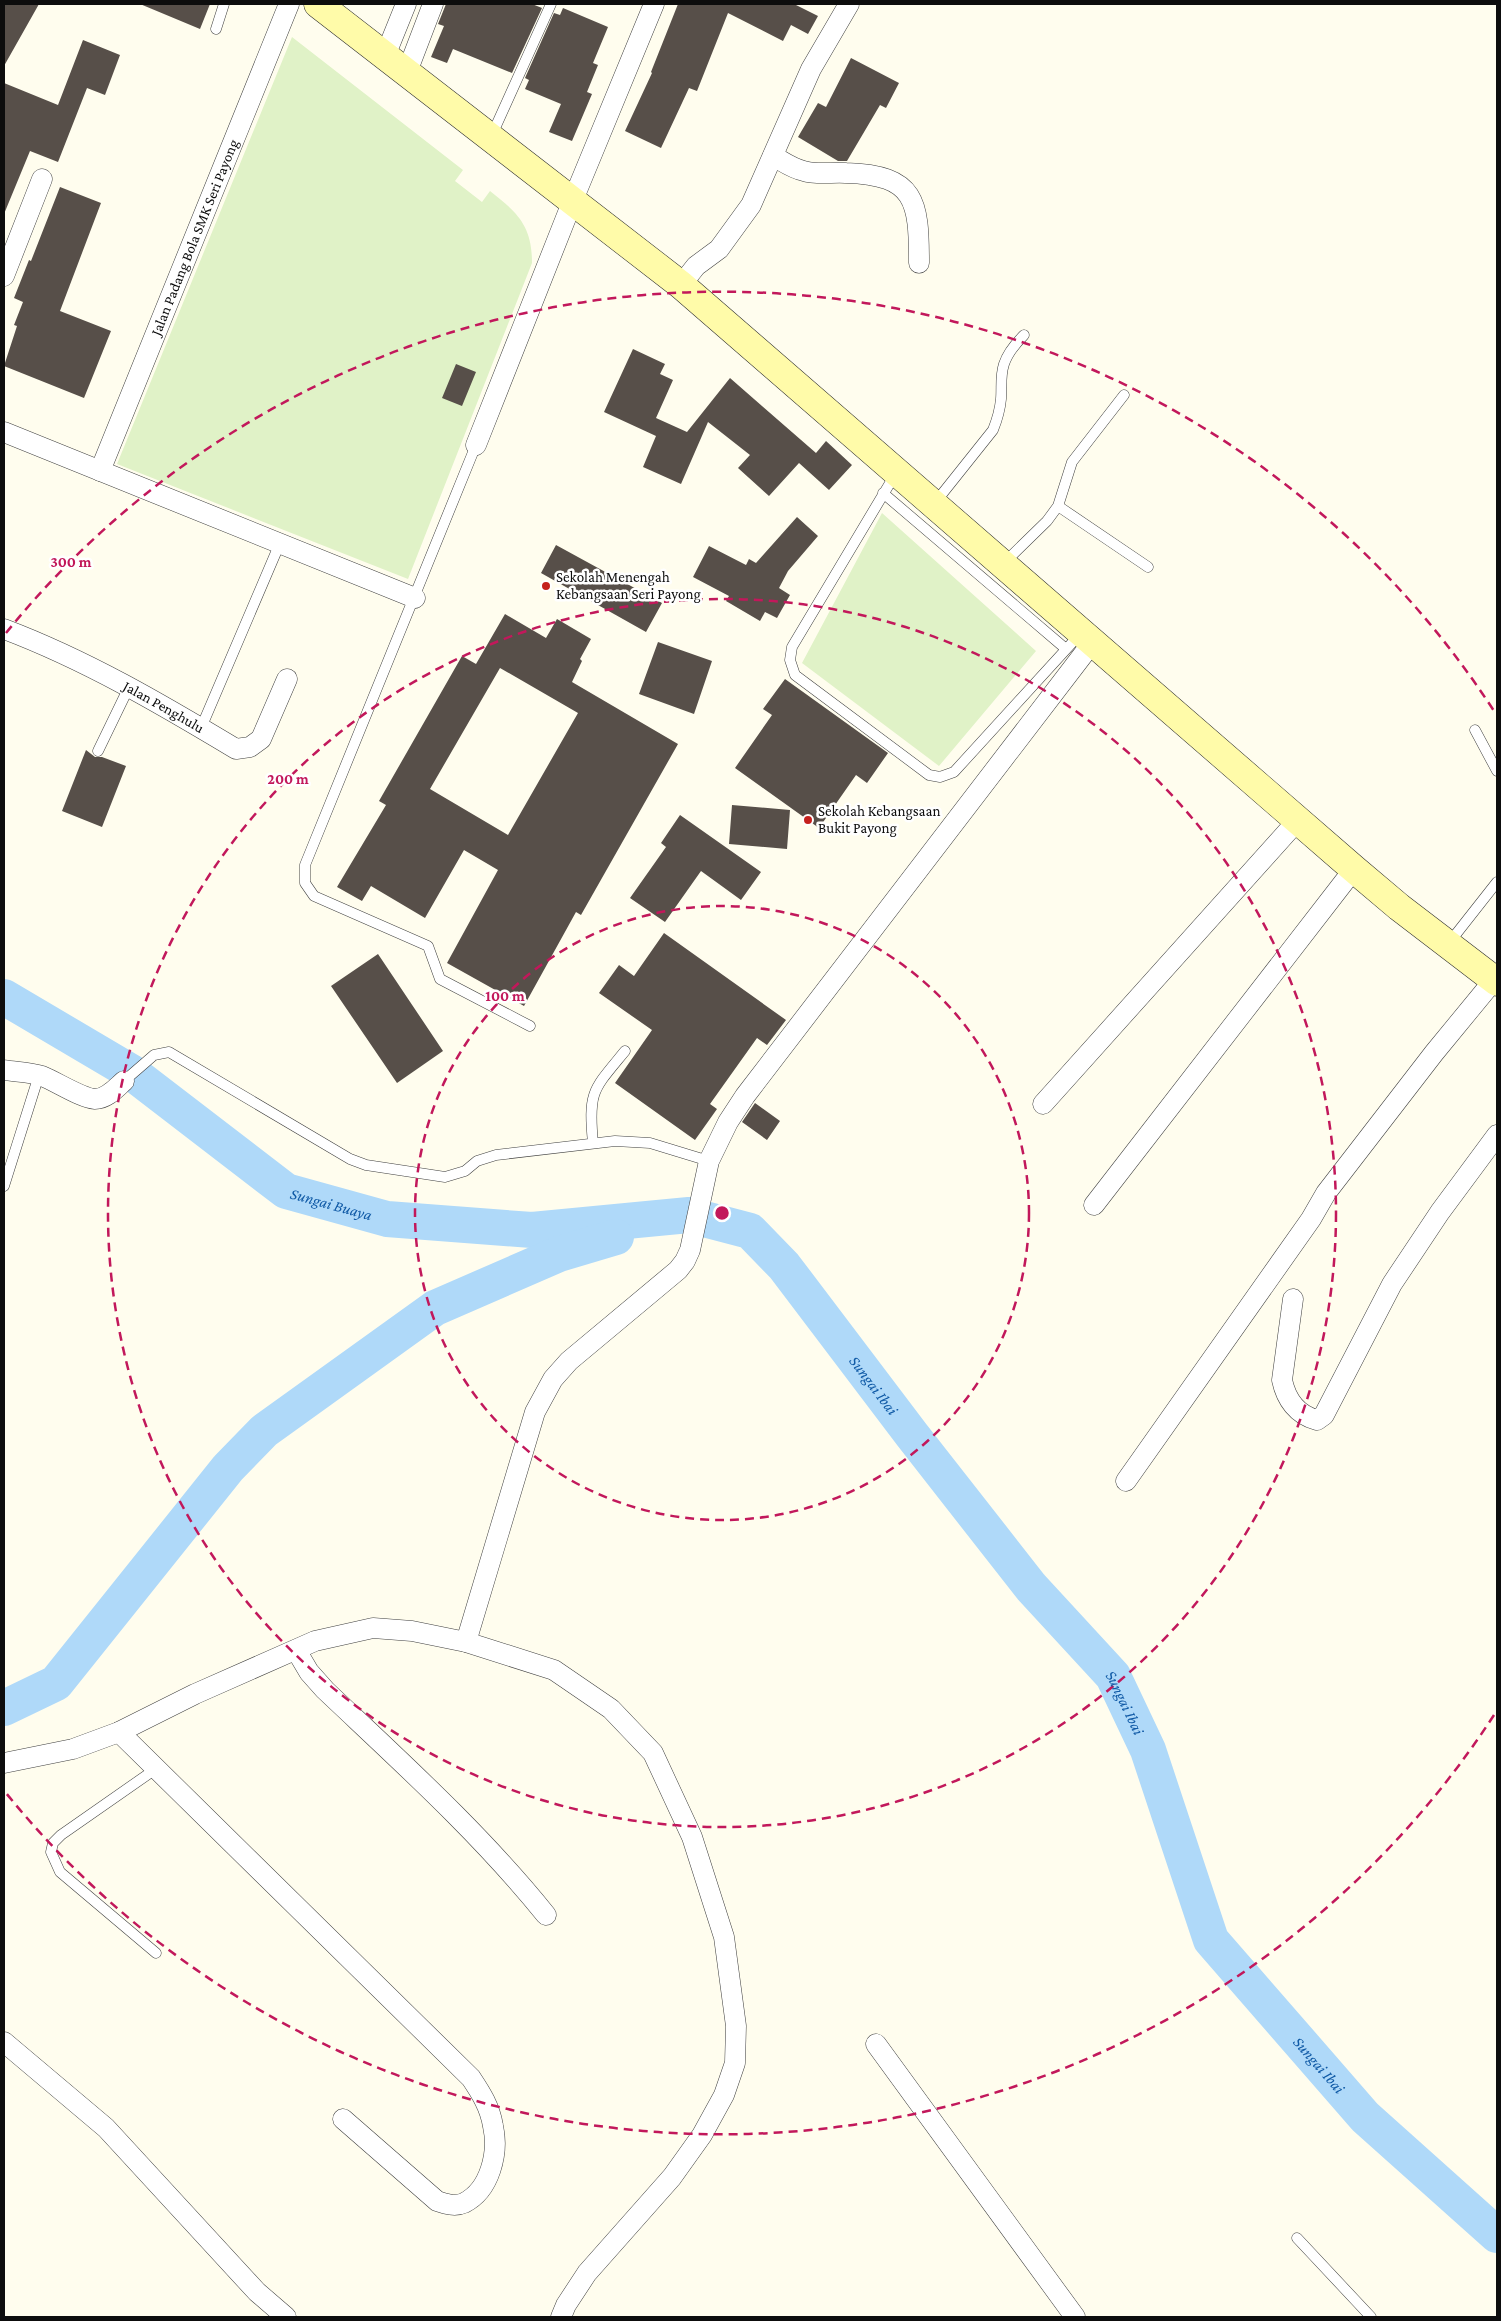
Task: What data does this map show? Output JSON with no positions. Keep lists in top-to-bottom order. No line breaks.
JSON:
{"streets":{"street":["Jalan Padang Bola SMK Seri Payong","Jalan Penghulu"]},"water":["Sungai Buaya","Sungai Ibai"],"places":["Sekolah Menengah Kebangsaan Seri Payong","Sekolah Kebangsaan Bukit Payong"],"rings":["300 m","200 m","100 m"]}
